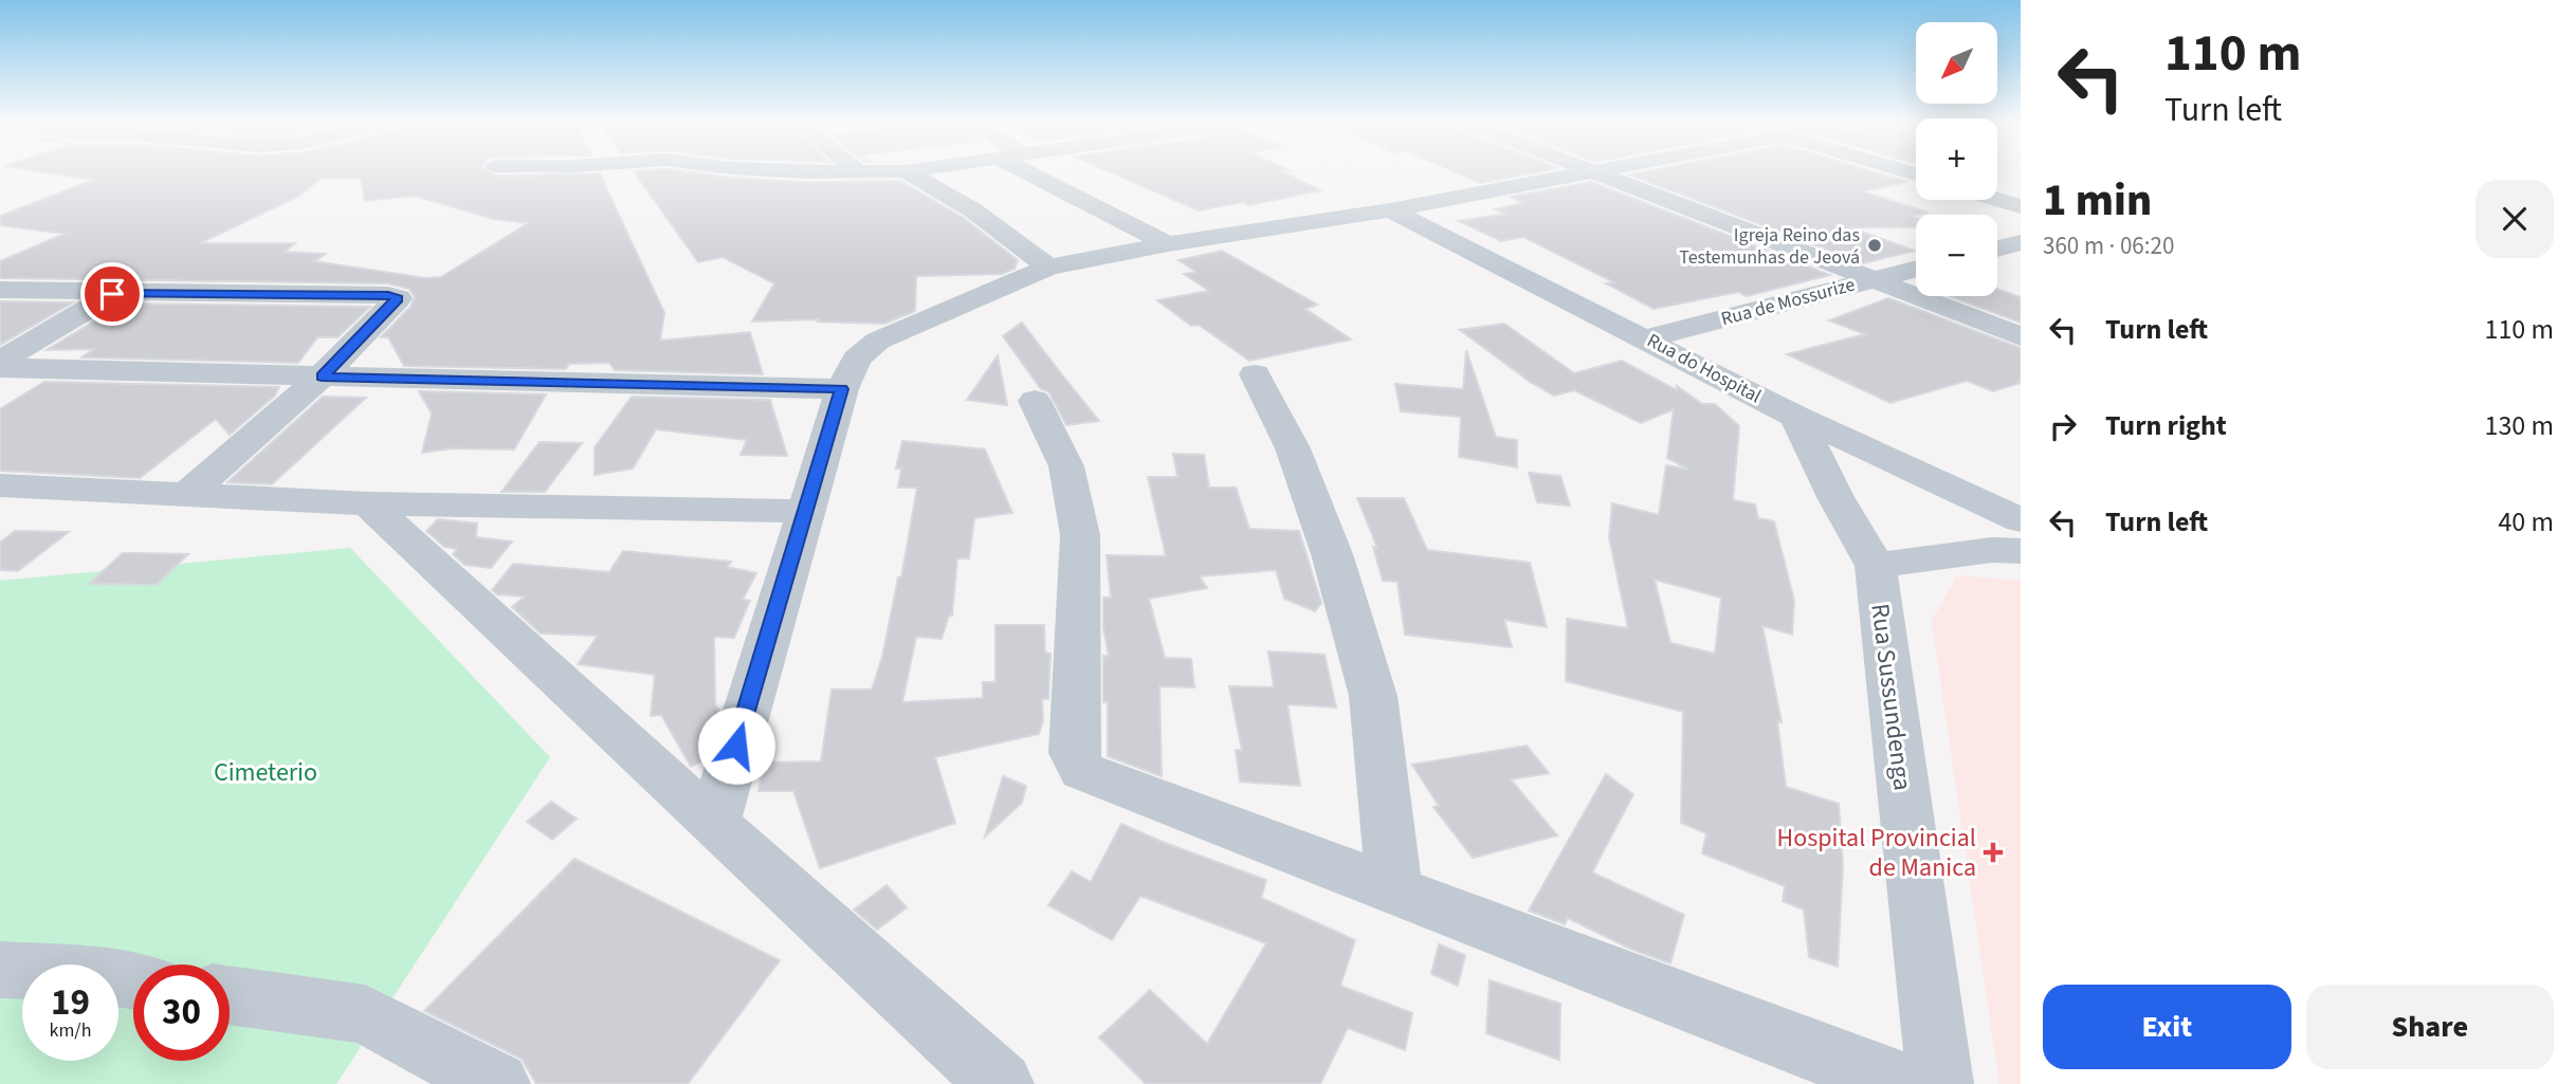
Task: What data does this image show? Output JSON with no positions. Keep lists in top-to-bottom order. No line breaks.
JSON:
{"streets":{"street":["Rua de Mossurize","Rua do Hospital","Rua Sussundenga"]},"crossings":[["Rua de Mossurize","Rua do Hospital"],["Rua do Hospital","Rua Sussundenga"]],"parks":["Cimeterio"],"places":{"other":["Igreja Reino das Testemunhas de Jeová"],"health":["Hospital Provincial de Manica"]},"north":"bottom left","page":{"turn":["110 m","Turn left"],"map_buttons":["+","−"],"heading":["1 min","360 m · 06:20"],"list":[{"name":"Turn left","value":"110 m"},{"name":"Turn right","value":"130 m"},{"name":"Turn left","value":"40 m"}],"speed":"19 km/h","limit":"30","buttons":["Exit","Share"]}}
